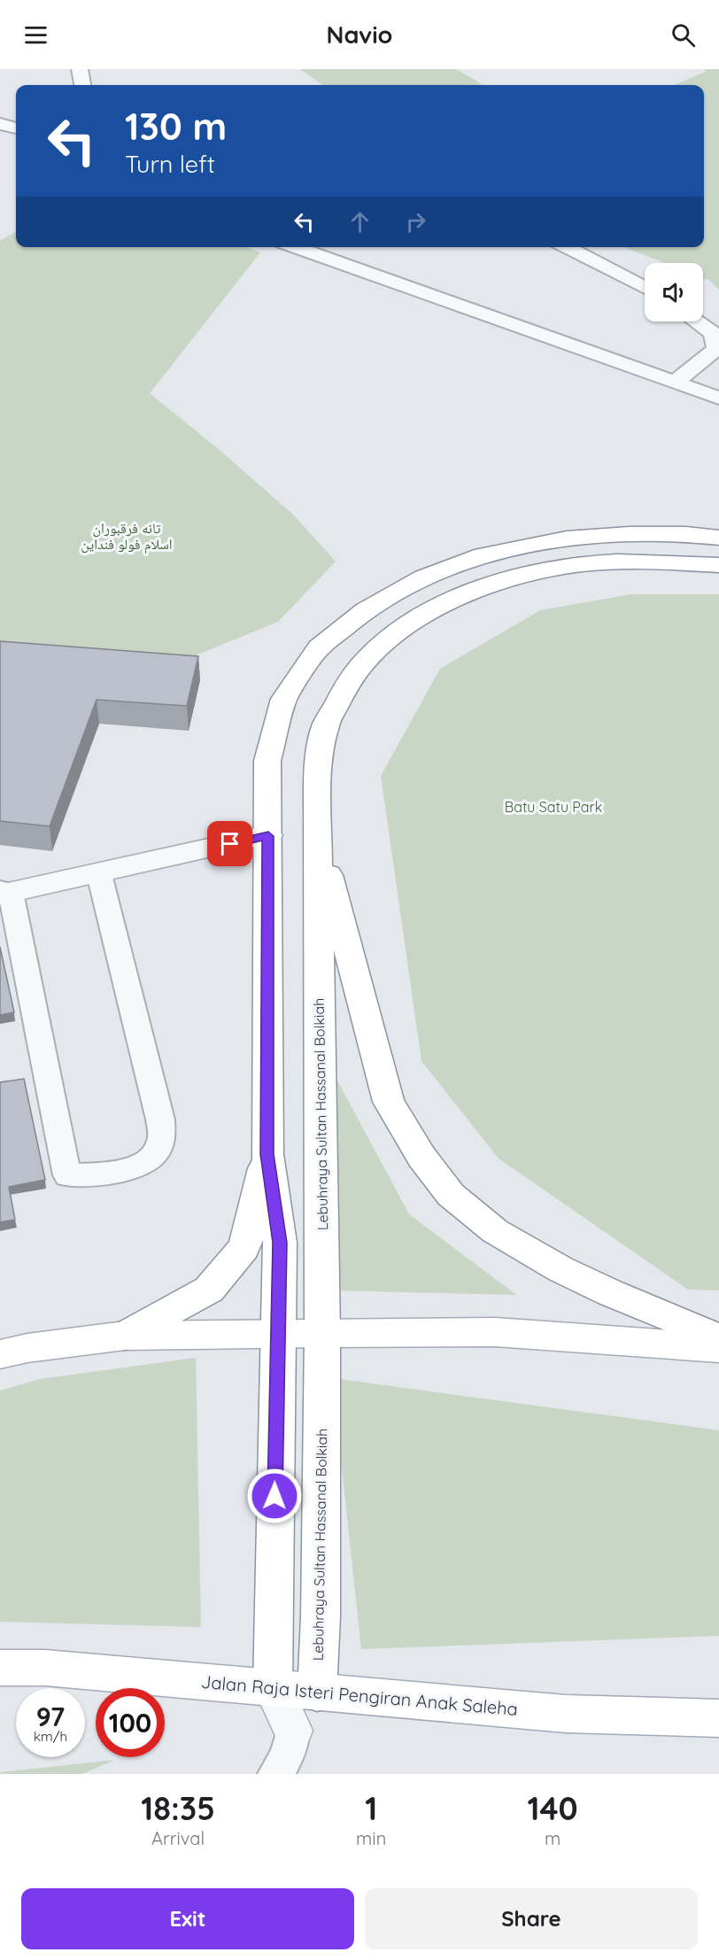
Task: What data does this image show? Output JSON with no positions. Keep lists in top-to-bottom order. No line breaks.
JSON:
{"streets":{"main road":["Lebuhraya Sultan Hassanal Bolkiah","Jalan Raja Isteri Pengiran Anak Saleha"]},"crossings":[["Lebuhraya Sultan Hassanal Bolkiah","Jalan Raja Isteri Pengiran Anak Saleha"]],"parks":["تانه فرقبوران اسلام فولو فنداين","Batu Satu Park"],"page":{"header":"Navio","turn":["130 m","Turn left"],"speed":"97 km/h","limit":"100","eta":["18:35","Arrival","1","min","140","m"],"buttons":["Exit","Share"]}}
